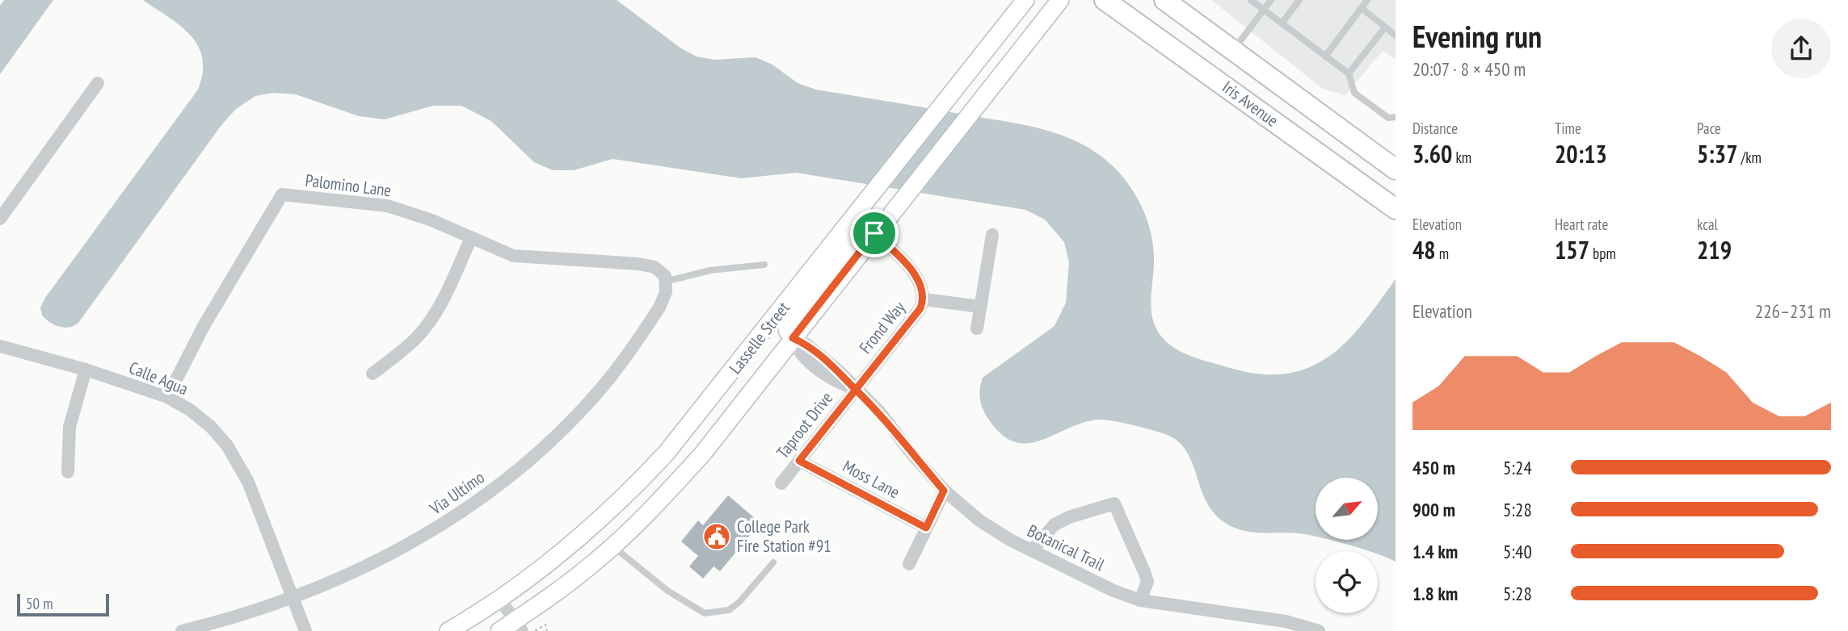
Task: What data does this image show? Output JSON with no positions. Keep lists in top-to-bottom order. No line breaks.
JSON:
{"streets":{"main road":["Iris Avenue","Lasselle Street"],"street":["Palomino Lane","Frond Way","Calle Agua","Taproot Drive","Moss Lane","Via Ultimo","Botanical Trail"]},"crossings":[["Palomino Lane","Calle Agua"],["Palomino Lane","Via Ultimo"],["Frond Way","Lasselle Street"],["Frond Way","Taproot Drive"],["Frond Way","Botanical Trail"],["Lasselle Street","Botanical Trail"],["Calle Agua","Via Ultimo"],["Taproot Drive","Moss Lane"],["Taproot Drive","Botanical Trail"]],"places":{"public building":["College Park Fire Station #91"]},"scale_bar":"50 m","north":"top right","page":{"heading":["Evening run","20:07 · 8 × 450 m"],"stats":[["Distance","3.60 km"],["Time","20:13"],["Pace","5:37 /km"],["Elevation","48 m"],["Heart rate","157 bpm"],["kcal","219"]],"chart":["Elevation","226–231 m"],"list":[{"name":"450 m","note":"5:24"},{"name":"900 m","note":"5:28"},{"name":"1.4 km","note":"5:40"},{"name":"1.8 km","note":"5:28"}],"scale":"50 m"}}
